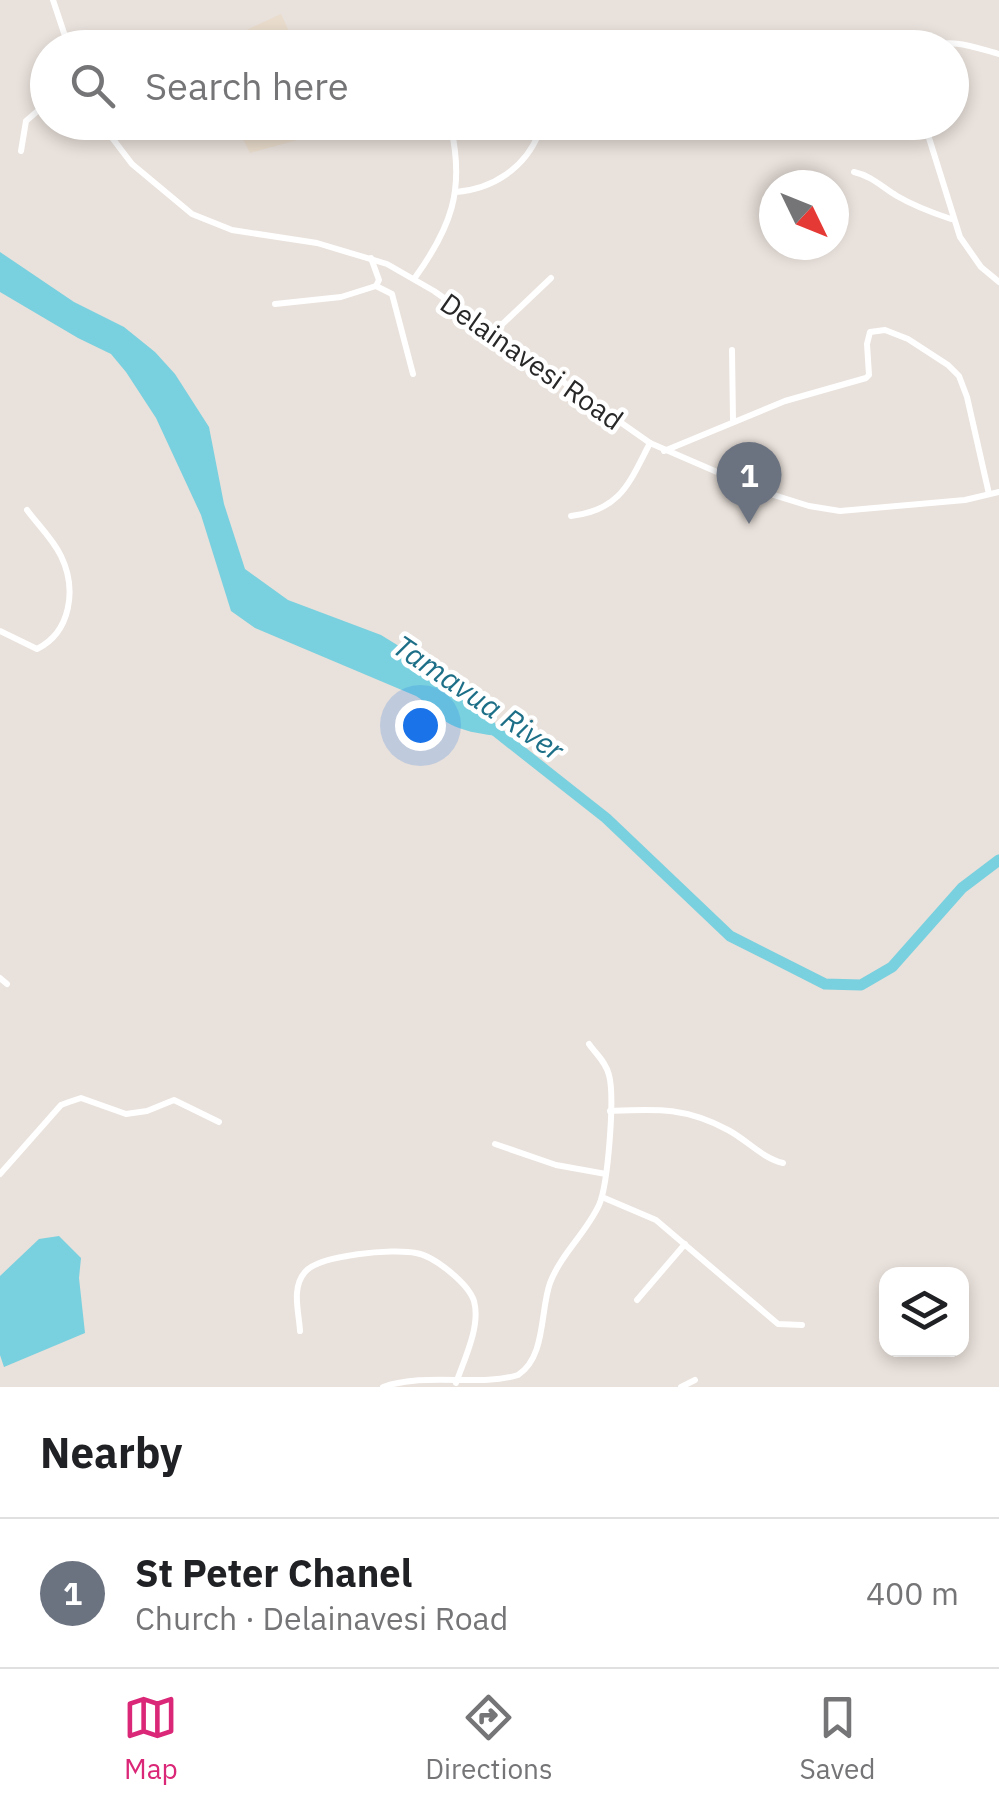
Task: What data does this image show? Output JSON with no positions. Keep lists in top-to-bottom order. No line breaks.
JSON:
{"streets":{"street":["Delainavesi Road"]},"water":["Tamavua River"],"north":"bottom right","page":{"search":"Search here","pins":"1","heading":"Nearby","list":[{"mark":"1","name":"St Peter Chanel","note":"Church · Delainavesi Road","value":"400 m"}],"nav":["Map","Directions","Saved"]}}
